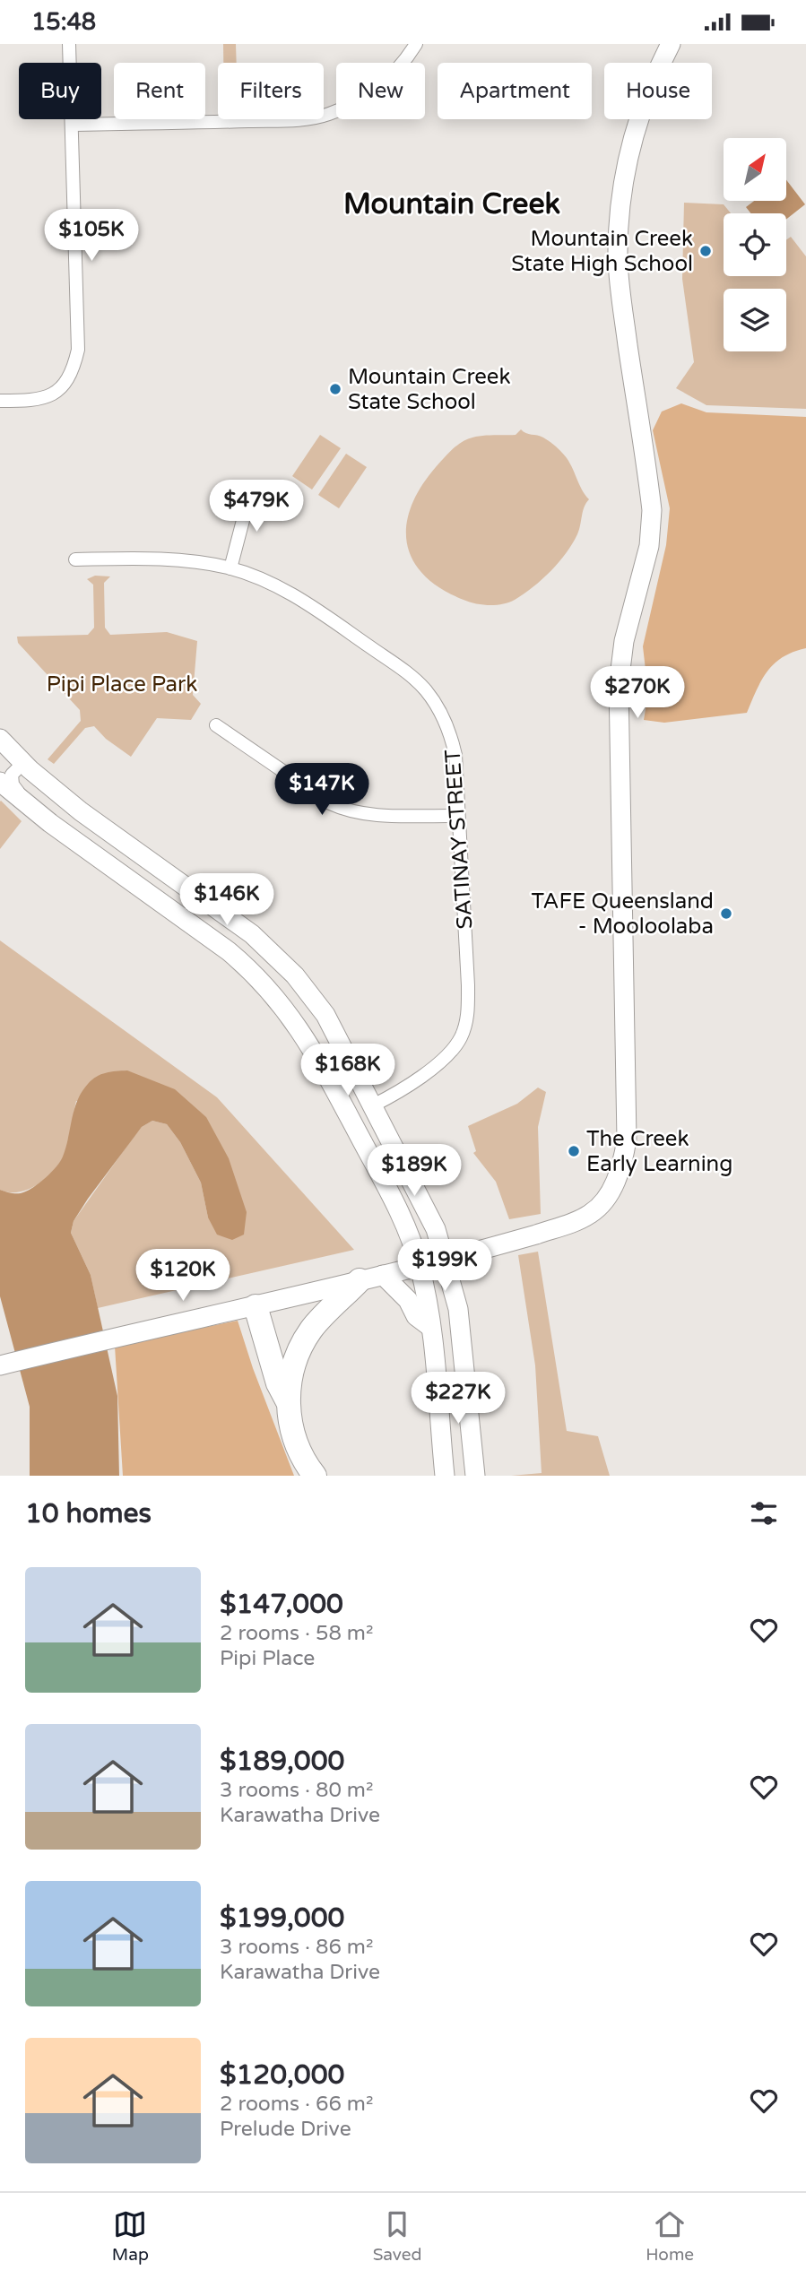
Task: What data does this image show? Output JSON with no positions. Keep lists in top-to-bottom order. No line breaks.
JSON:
{"streets":{"street":["SATINAY STREET"]},"districts":["Mountain Creek"],"parks":["Pipi Place Park"],"places":["Mountain Creek State High School","Mountain Creek State School","TAFE Queensland - Mooloolaba","The Creek Early Learning"],"north":"top right","page":{"status":"15:48","chip":["Buy","Rent","Filters","New","Apartment","House"],"price":["$105K","$479K","$270K","$147K","$146K","$168K","$189K","$199K","$120K","$227K"],"heading":"10 homes","list":[{"name":"$147,000","note":"2 rooms · 58 m² · Pipi Place"},{"name":"$189,000","note":"3 rooms · 80 m² · Karawatha Drive"},{"name":"$199,000","note":"3 rooms · 86 m² · Karawatha Drive"},{"name":"$120,000","note":"2 rooms · 66 m² · Prelude Drive"}],"tabs":["Map","Saved","Home"]}}
